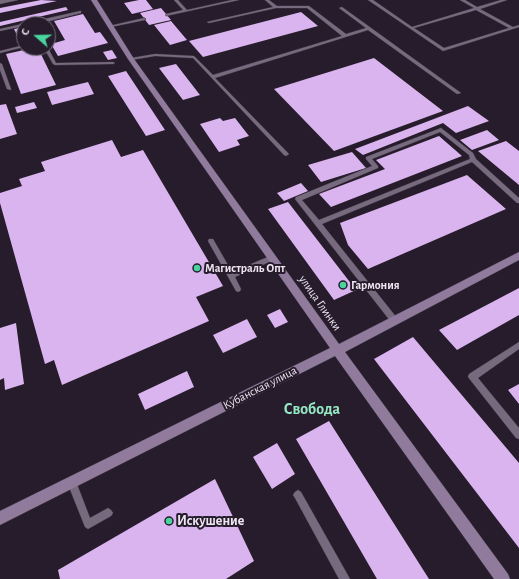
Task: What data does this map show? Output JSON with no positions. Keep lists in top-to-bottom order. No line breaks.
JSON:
{"streets":{"main road":["улица Глинки","Кубанская улица"]},"crossings":[["улица Глинки","Кубанская улица"]],"districts":["Свобода"],"places":["Магистраль Опт","Гармония","Искушение"],"north":"left"}
